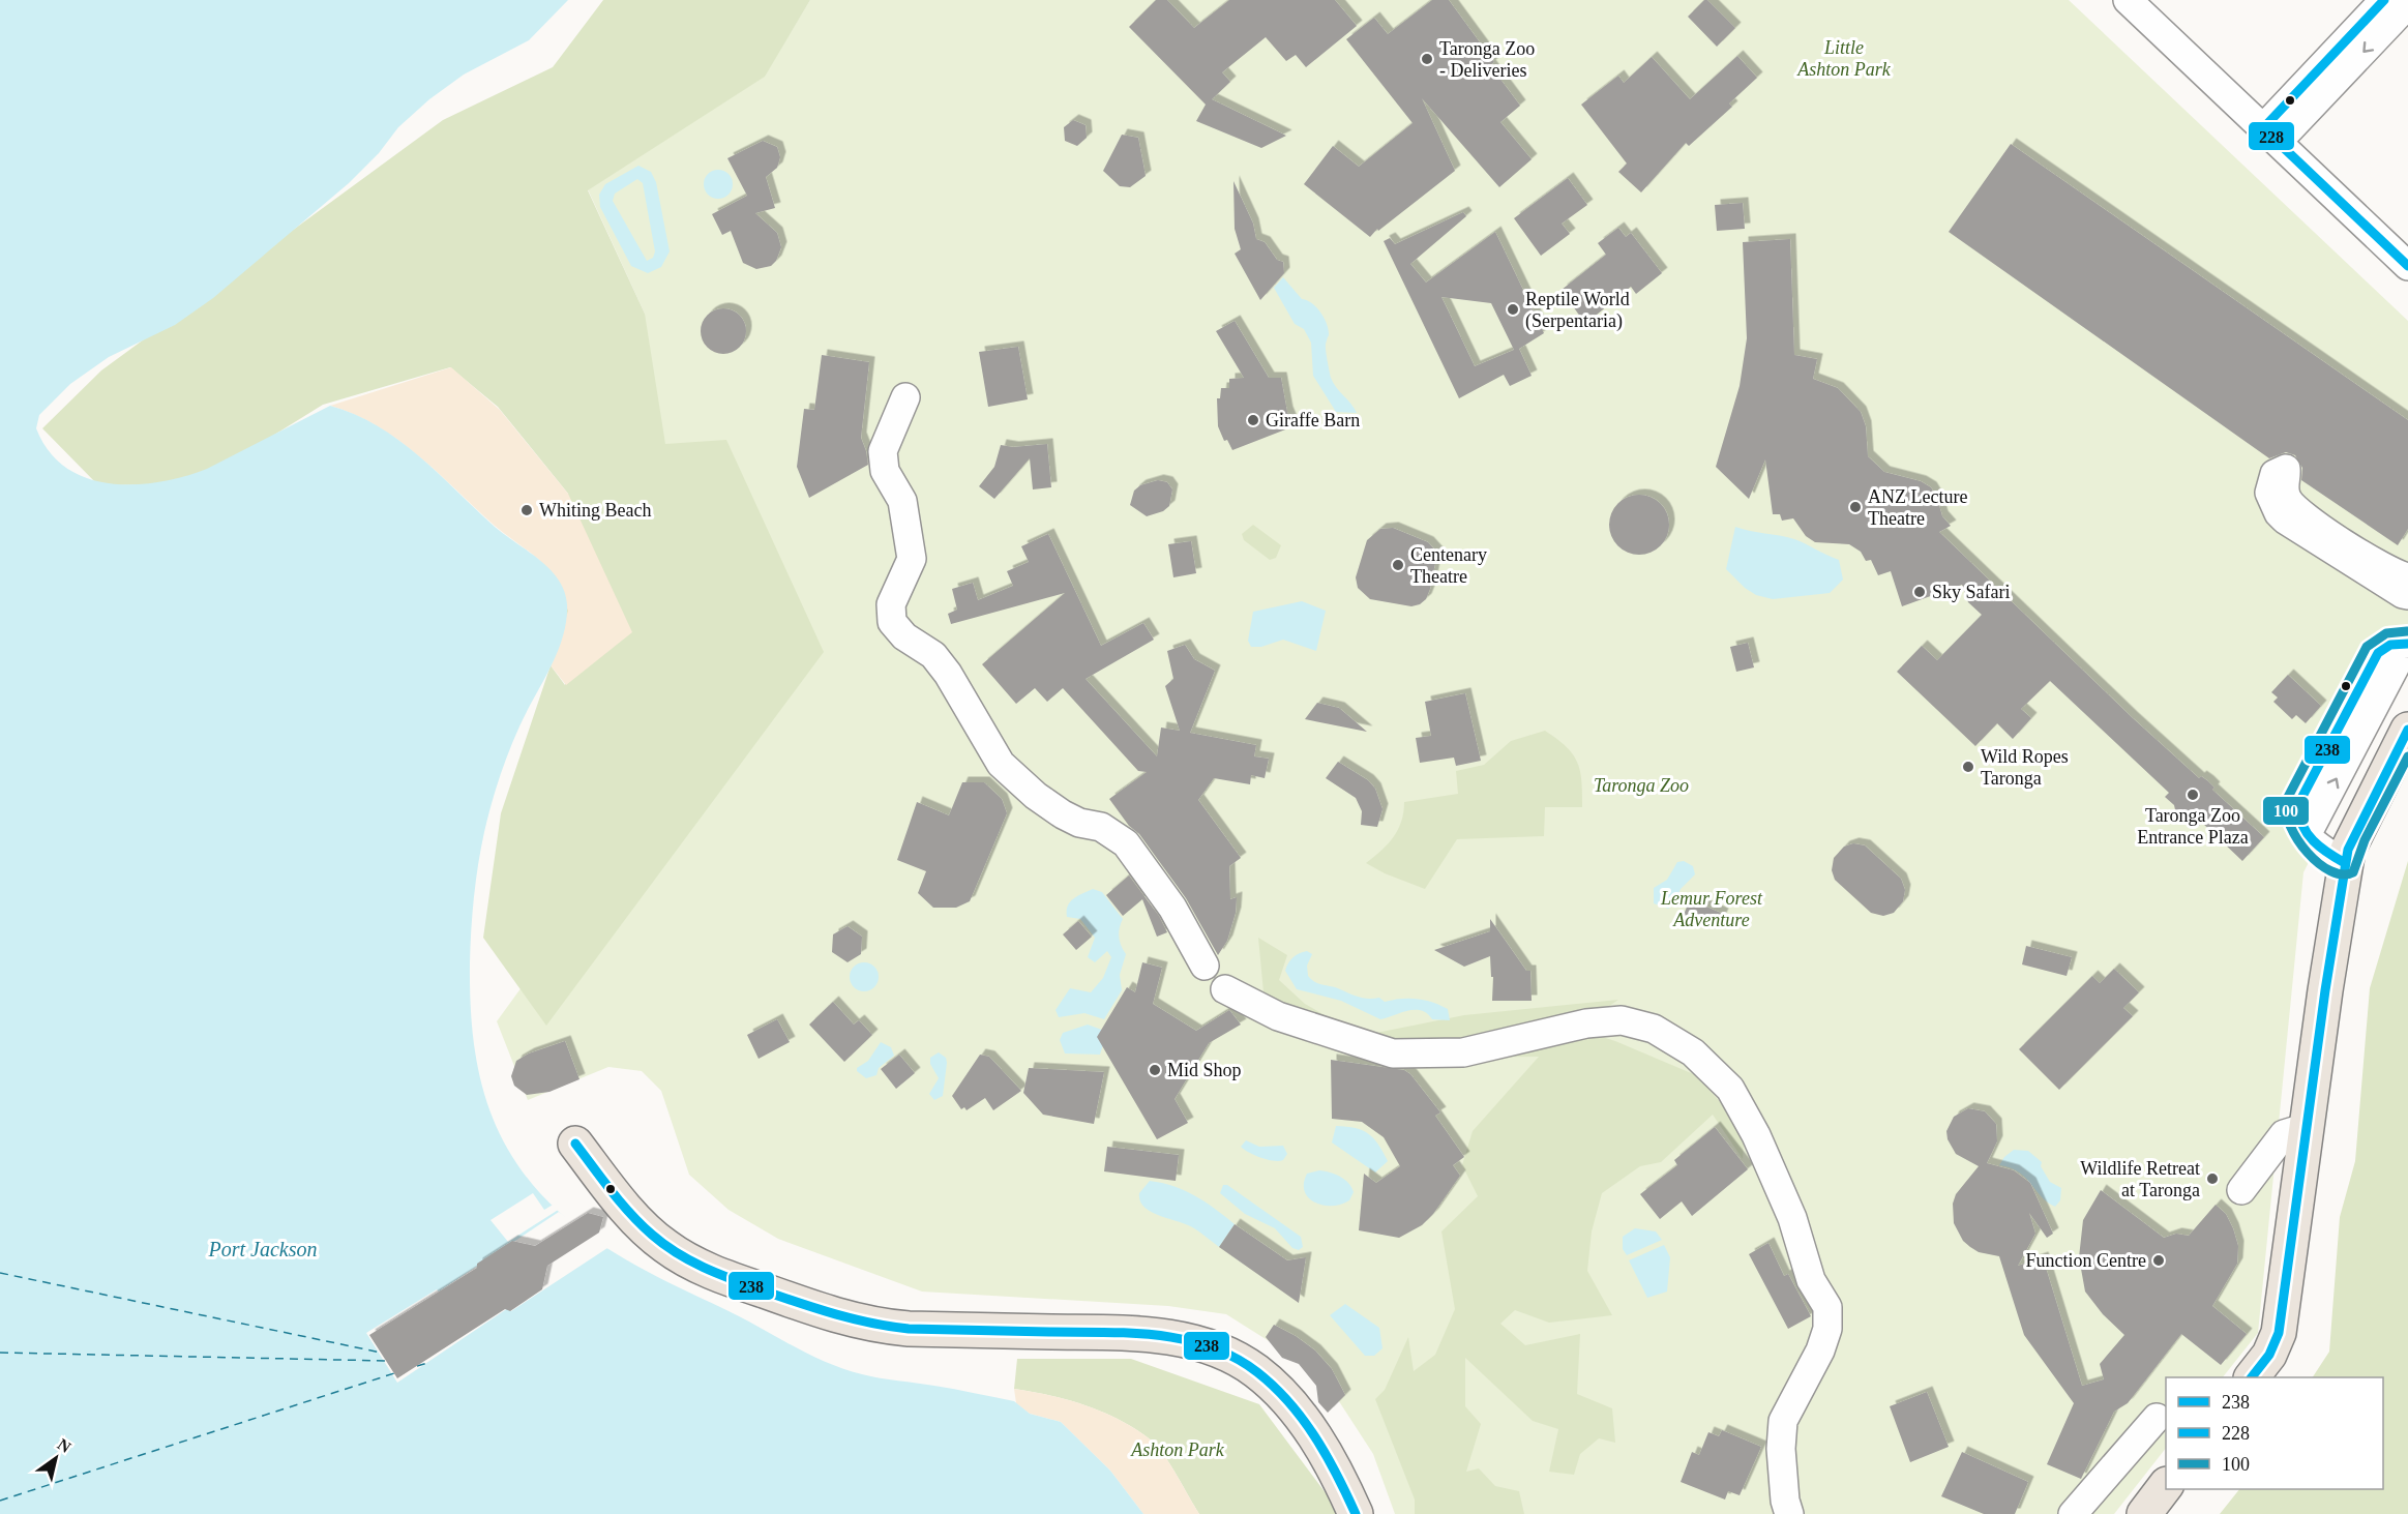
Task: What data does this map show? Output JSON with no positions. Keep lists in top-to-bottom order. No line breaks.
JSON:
{"water":["Port Jackson"],"parks":["Little Ashton Park","Taronga Zoo","Lemur Forest Adventure","Ashton Park"],"places":["Taronga Zoo - Deliveries","Reptile World (Serpentaria)","Giraffe Barn","ANZ Lecture Theatre","Whiting Beach","Centenary Theatre","Sky Safari","Wild Ropes Taronga","Taronga Zoo Entrance Plaza","Mid Shop","Wildlife Retreat at Taronga","Function Centre"],"lines":["transit line 228","transit line 100","transit line 238"],"legend":["238","228","100"],"north":"top right"}
